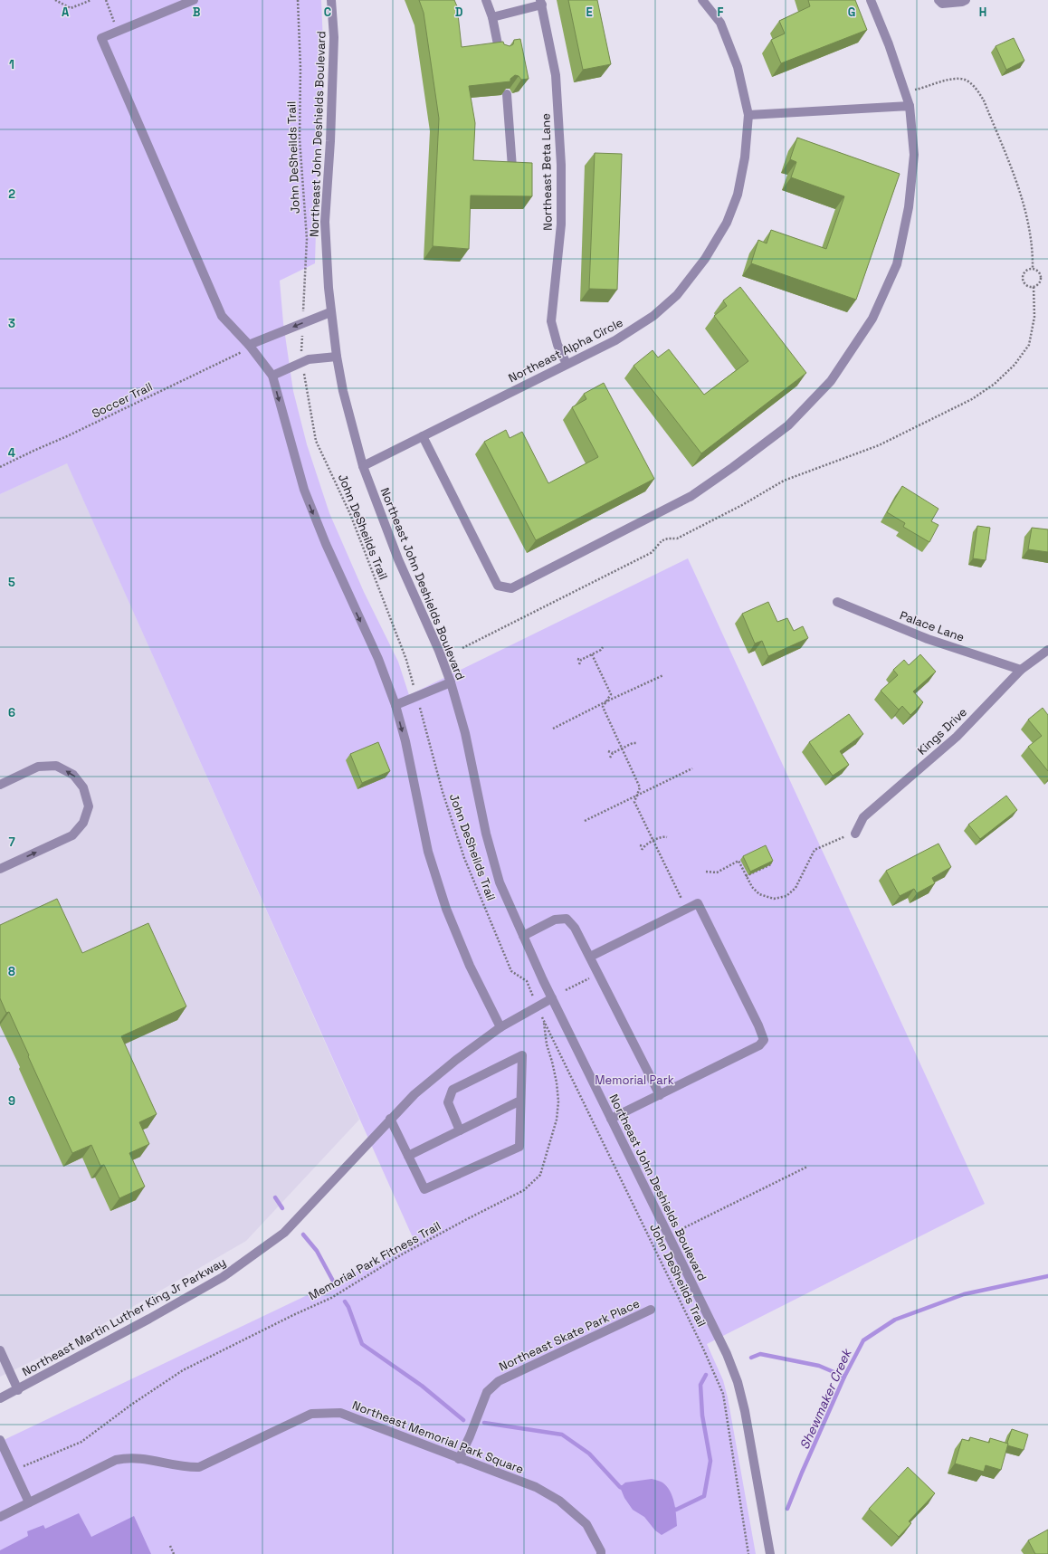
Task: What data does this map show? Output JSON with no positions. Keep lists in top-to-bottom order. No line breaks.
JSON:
{"streets":{"street":["Northeast John Deshields Boulevard","Northeast Beta Lane","Northeast Alpha Circle","Palace Lane","Kings Drive","Northeast Martin Luther King Jr Parkway","Northeast Skate Park Place","Northeast Memorial Park Square"],"path":["John DeSheilds Trail","Soccer Trail","Memorial Park Fitness Trail"]},"crossings":[["Northeast John Deshields Boulevard","Northeast Alpha Circle"],["Northeast John Deshields Boulevard","Northeast Martin Luther King Jr Parkway"],["John DeSheilds Trail","Memorial Park Fitness Trail"],["Northeast Beta Lane","Northeast Alpha Circle"],["Palace Lane","Kings Drive"],["Northeast Skate Park Place","Northeast Memorial Park Square"]],"water":["Shewmaker Creek"],"parks":["Memorial Park"],"grid":{"columns":["A","B","C","D","E","F","G","H"],"rows":["1","2","3","4","5","6","7","8","9"]}}
